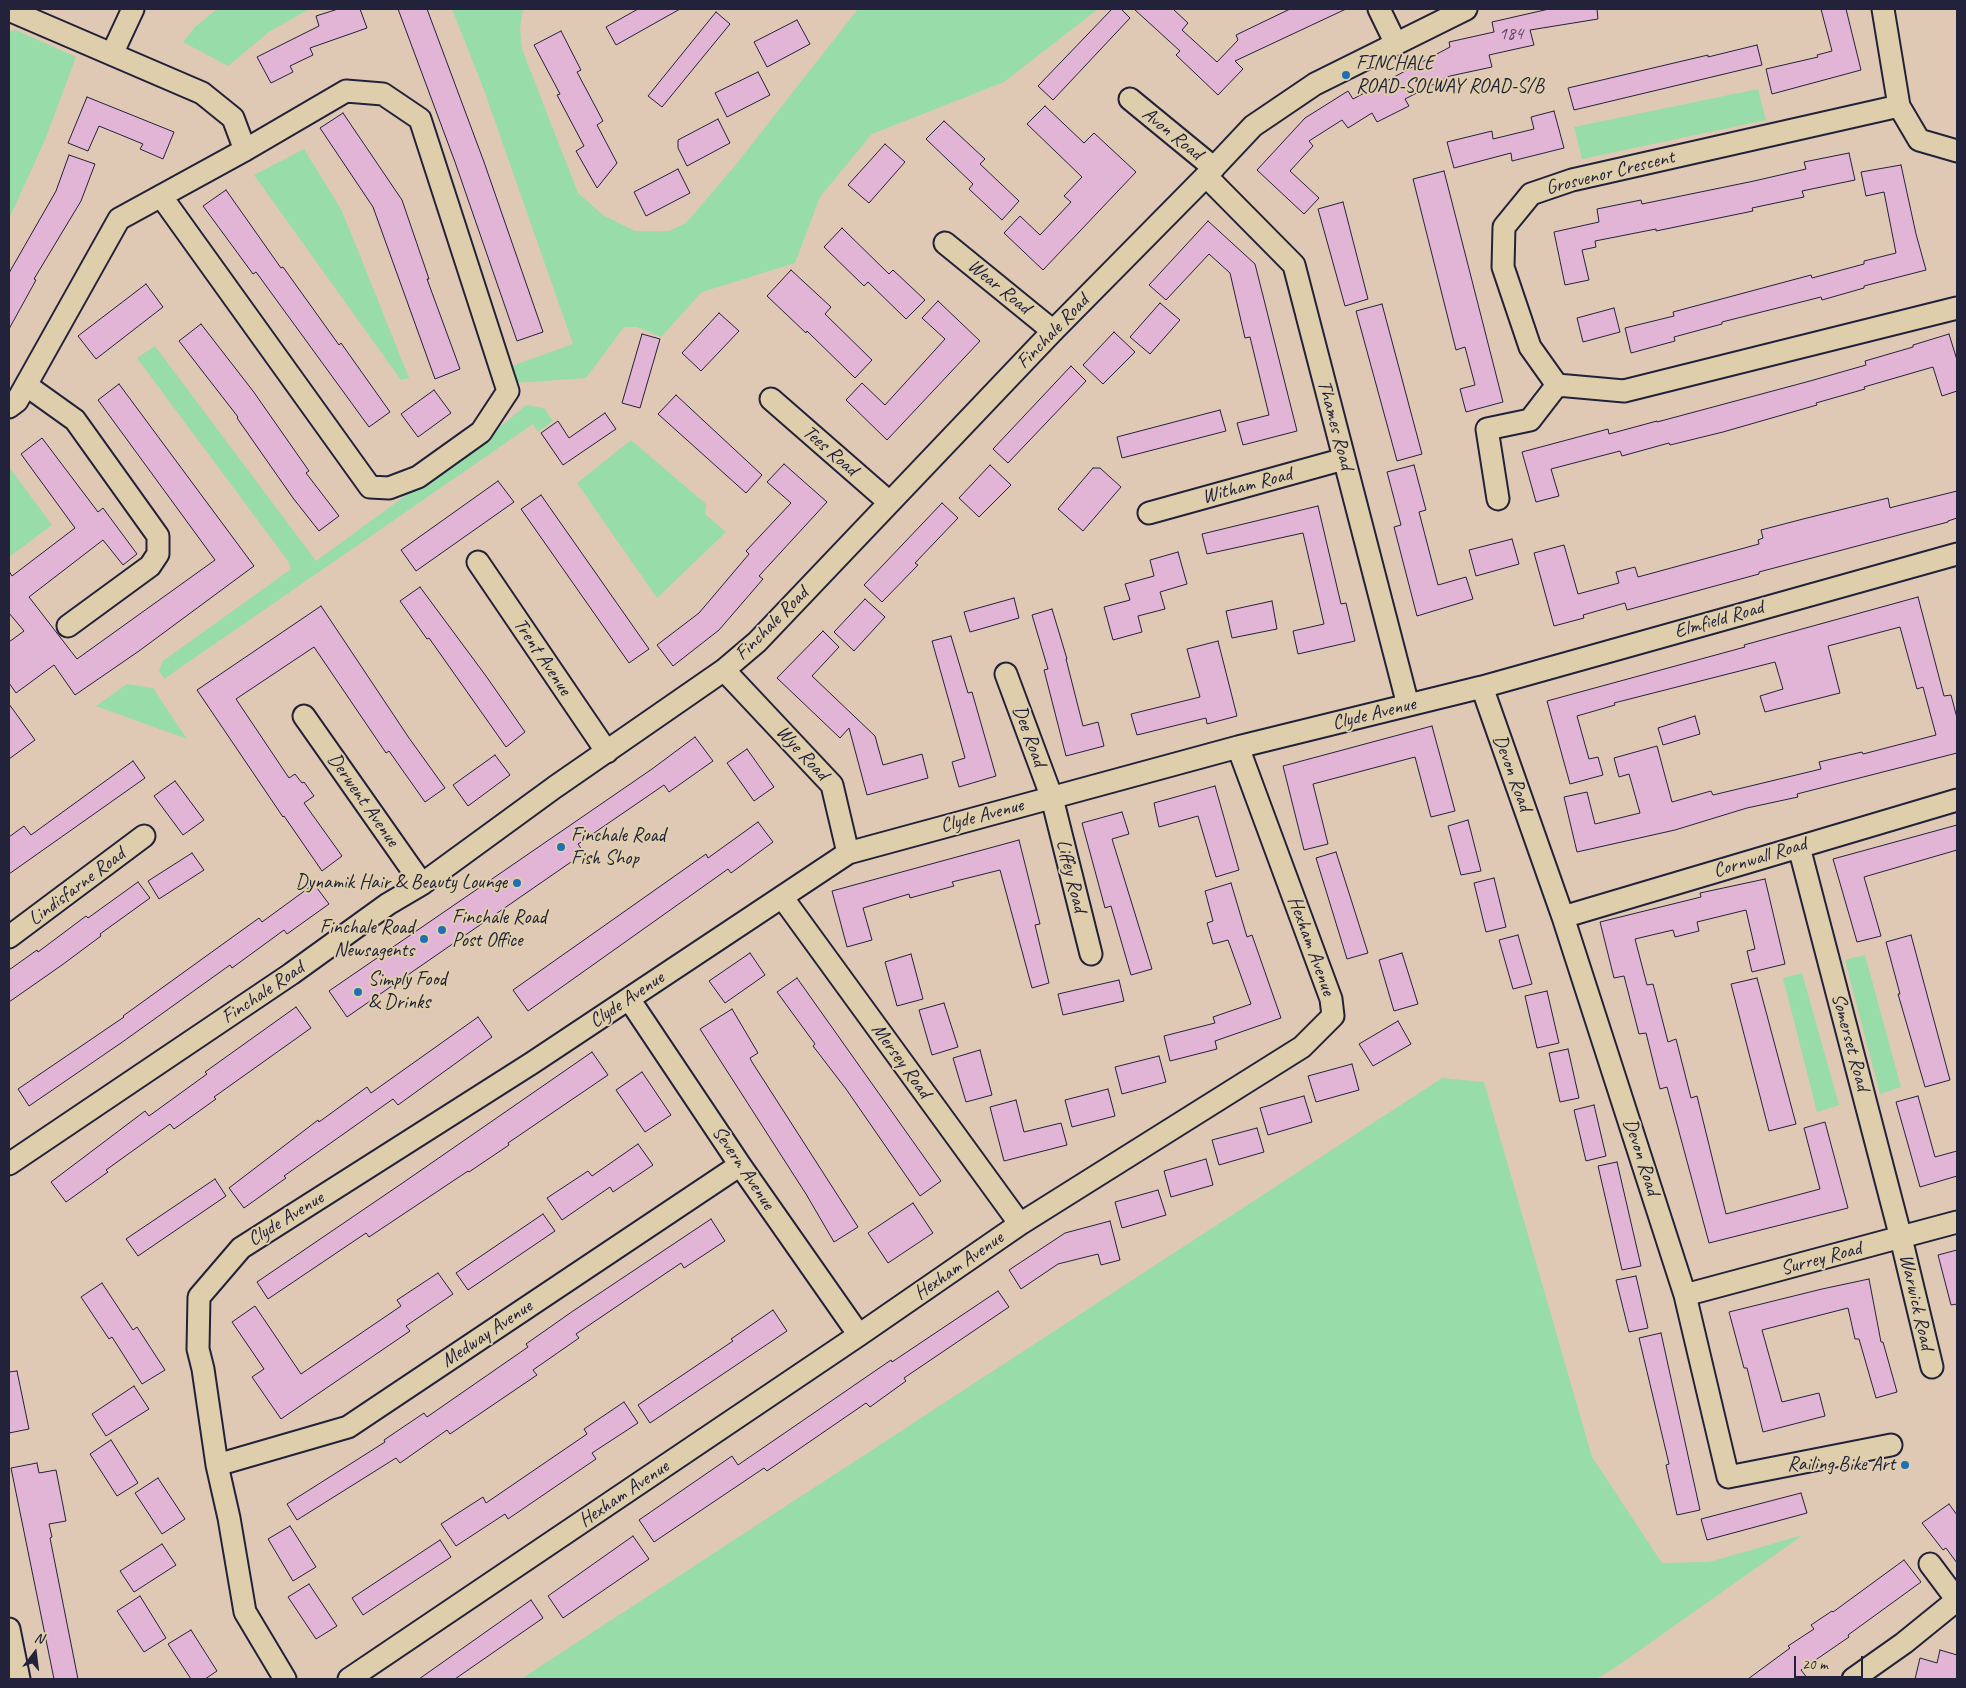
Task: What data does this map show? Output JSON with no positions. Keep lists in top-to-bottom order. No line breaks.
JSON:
{"streets":{"street":["Avon Road","Grosvenor Crescent","Wear Road","Finchale Road","Thames Road","Tees Road","Witham Road","Elmfield Road","Trent Avenue","Clyde Avenue","Dee Road","Wye Road","Devon Road","Derwent Avenue","Cornwall Road","Liffey Road","Lindisfarne Road","Hexham Avenue","Somerset Road","Mersey Road","Severn Avenue","Surrey Road","Warwick Road","Medway Avenue"]},"crossings":[["Avon Road","Finchale Road"],["Avon Road","Thames Road"],["Wear Road","Finchale Road"],["Finchale Road","Thames Road"],["Finchale Road","Tees Road"],["Finchale Road","Trent Avenue"],["Finchale Road","Wye Road"],["Finchale Road","Derwent Avenue"],["Thames Road","Witham Road"],["Thames Road","Clyde Avenue"],["Elmfield Road","Clyde Avenue"],["Elmfield Road","Devon Road"],["Clyde Avenue","Dee Road"],["Clyde Avenue","Wye Road"],["Clyde Avenue","Devon Road"],["Clyde Avenue","Liffey Road"],["Clyde Avenue","Hexham Avenue"],["Clyde Avenue","Mersey Road"],["Clyde Avenue","Severn Avenue"],["Clyde Avenue","Medway Avenue"],["Dee Road","Liffey Road"],["Devon Road","Cornwall Road"],["Devon Road","Surrey Road"],["Cornwall Road","Somerset Road"],["Hexham Avenue","Mersey Road"],["Hexham Avenue","Severn Avenue"],["Somerset Road","Surrey Road"],["Somerset Road","Warwick Road"],["Severn Avenue","Medway Avenue"],["Surrey Road","Warwick Road"]],"places":["FINCHALE ROAD-SOLWAY ROAD-S/B","Finchale Road Fish Shop","Dynamik Hair & Beauty Lounge","Finchale Road Post Office","Finchale Road Newsagents","Simply Food & Drinks","Railing Bike Art"],"house_numbers":["184"],"scale_bar":"20 m","north":"top"}
